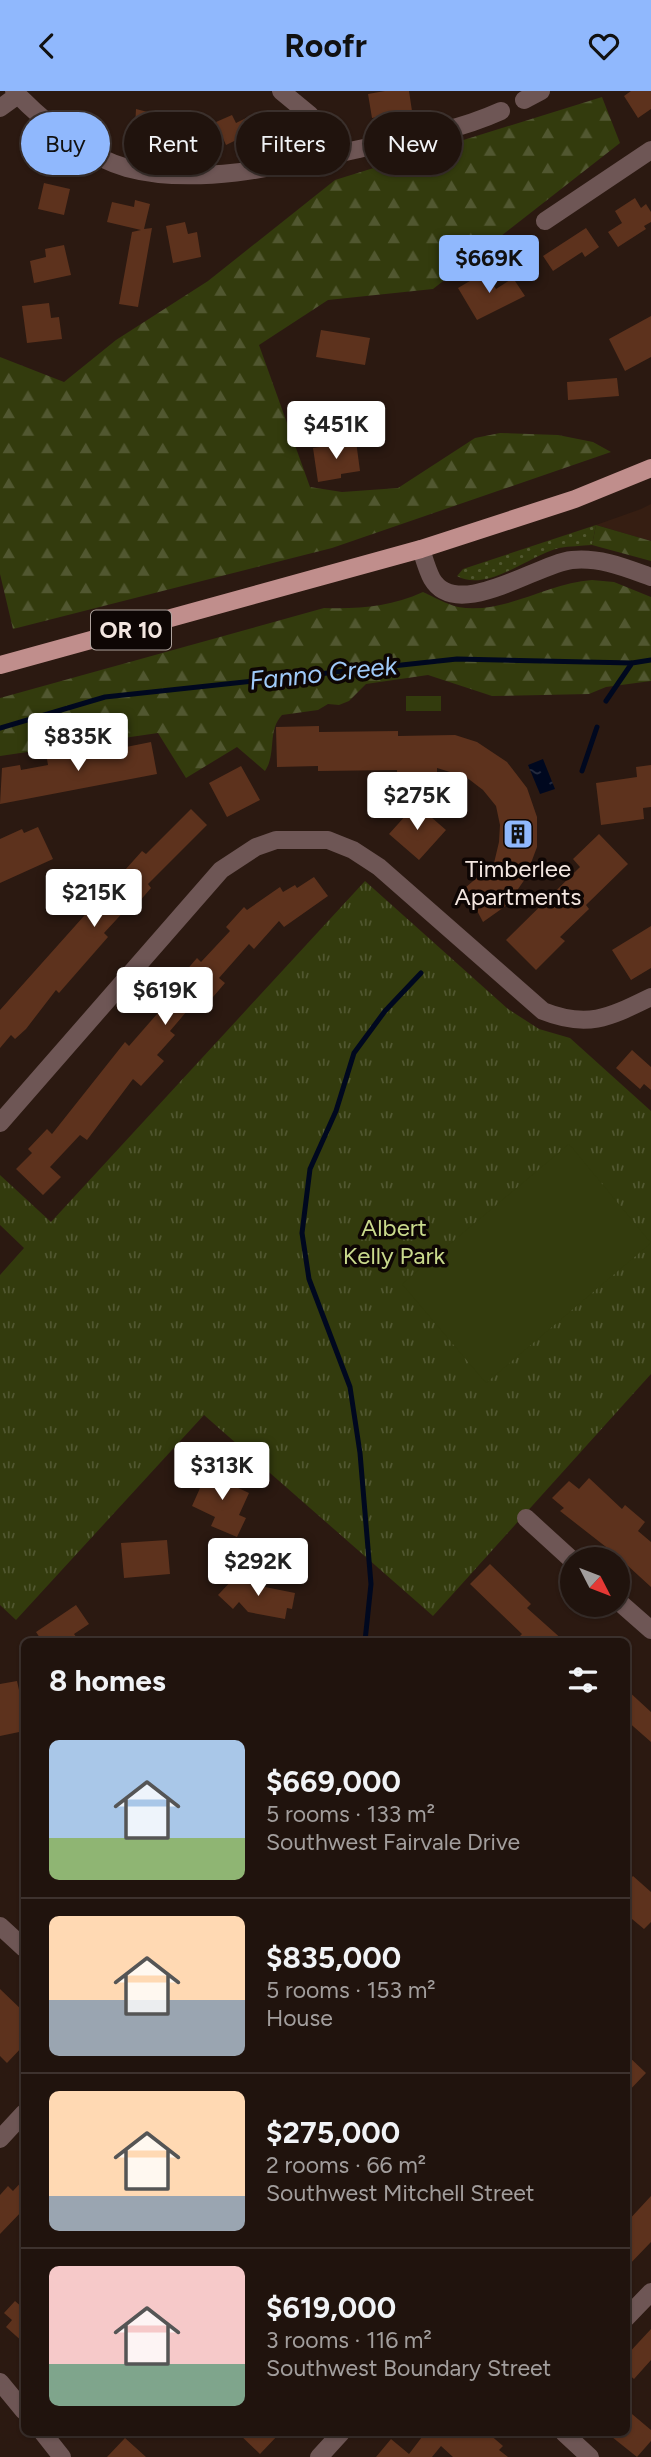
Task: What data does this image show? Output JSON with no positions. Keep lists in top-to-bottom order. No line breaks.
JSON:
{"streets":{"main road":["OR 10"]},"water":["Fanno Creek"],"parks":["Albert Kelly Park"],"places":{"building":["Timberlee Apartments"]},"north":"bottom right","page":{"header":"Roofr","chip":["Buy","Rent","Filters","New"],"price":["$669K","$451K","$835K","$275K","$215K","$619K","$313K","$292K"],"heading":"8 homes","list":[{"name":"$669,000","note":"5 rooms · 133 m² · Southwest Fairvale Drive"},{"name":"$835,000","note":"5 rooms · 153 m² · House"},{"name":"$275,000","note":"2 rooms · 66 m² · Southwest Mitchell Street"},{"name":"$619,000","note":"3 rooms · 116 m² · Southwest Boundary Street"}]}}
